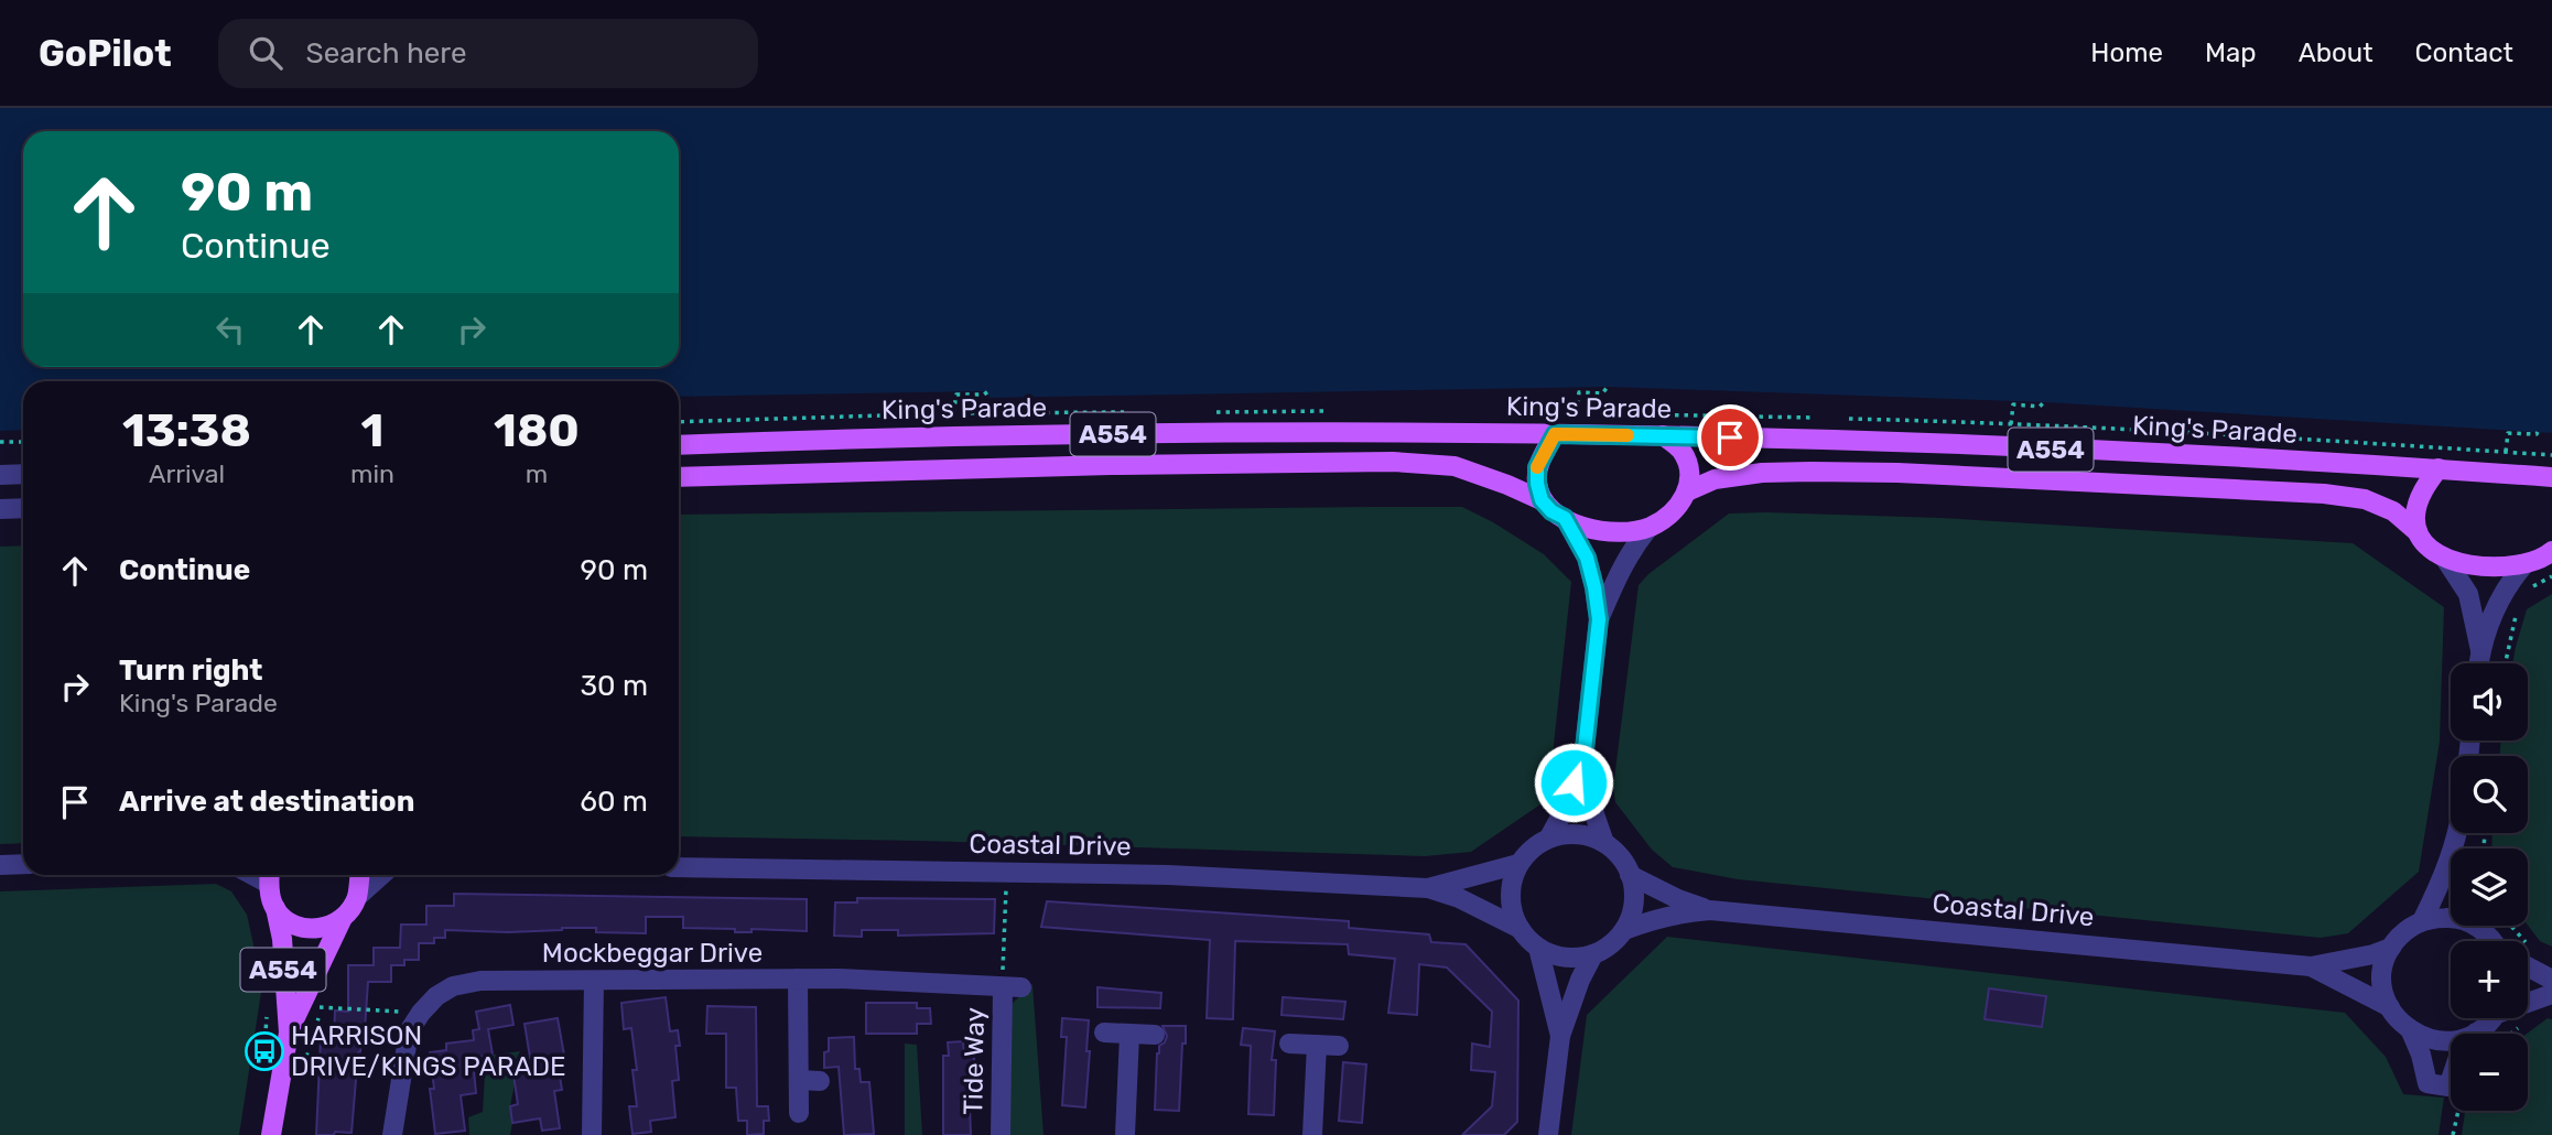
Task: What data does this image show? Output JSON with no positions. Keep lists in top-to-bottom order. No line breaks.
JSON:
{"streets":{"main road":["King's Parade","A554"],"street":["Coastal Drive","Mockbeggar Drive","Tide Way"]},"crossings":[["King's Parade","A554"],["Mockbeggar Drive","Tide Way"]],"places":{"bus stop":["HARRISON DRIVE/KINGS PARADE"]},"page":{"header":"GoPilot","search":"Search here","nav":["Home","Map","About","Contact"],"turn":["90 m","Continue"],"eta":["13:38","Arrival","1","min","180","m"],"list":[{"name":"Continue","value":"90 m"},{"name":"Turn right","note":"King's Parade","value":"30 m"},{"name":"Arrive at destination","value":"60 m"}],"map_buttons":["+","−"]}}
